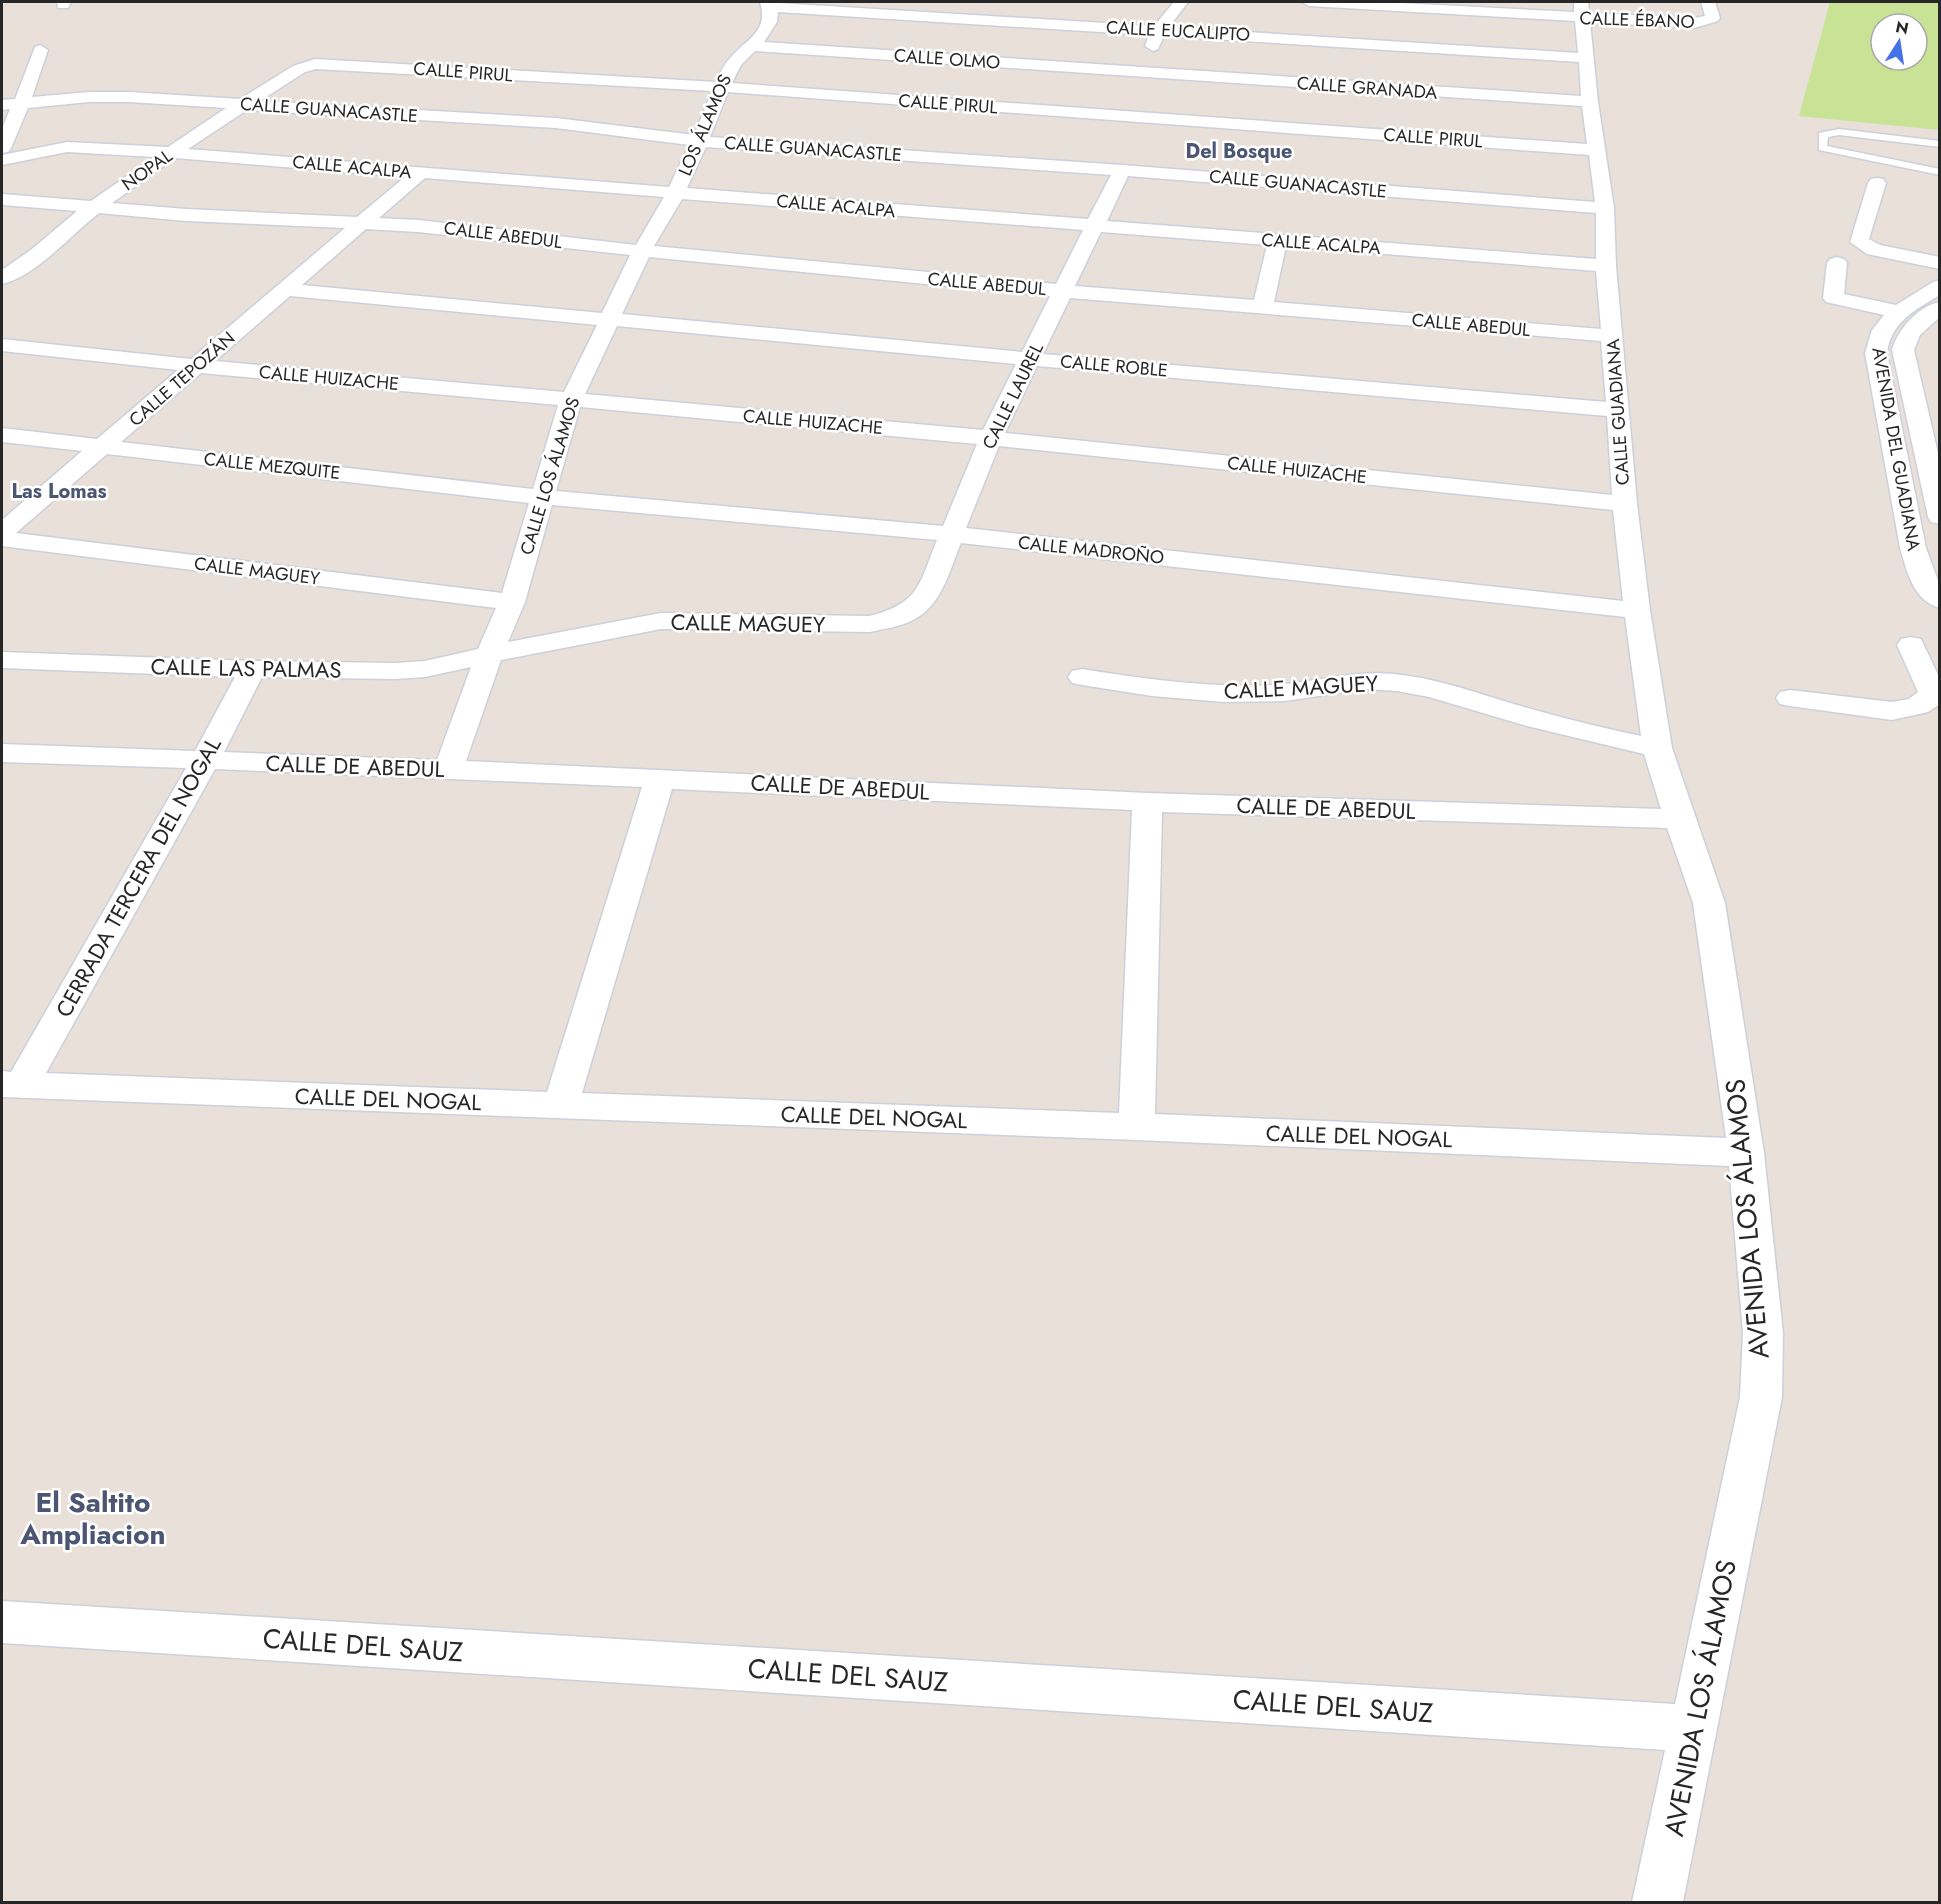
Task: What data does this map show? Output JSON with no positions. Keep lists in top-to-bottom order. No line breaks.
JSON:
{"streets":{"street":["CALLE ÉBANO","CALLE EUCALIPTO","CALLE OLMO","CALLE PIRUL","CALLE GRANADA","CALLE GUANACASTLE","LOS ÁLAMOS","CALLE ACALPA","NOPAL","CALLE ABEDUL","CALLE ROBLE","CALLE HUIZACHE","CALLE TEPOZÁN","CALLE LAUREL","CALLE GUADIANA","AVENIDA DEL GUADIANA","CALLE MEZQUITE","CALLE LOS ÁLAMOS","CALLE MADROÑO","CALLE MAGUEY","CALLE LAS PALMAS","CALLE DE ABEDUL","CERRADA TERCERA DEL NOGAL","CALLE DEL NOGAL","AVENIDA LOS ÁLAMOS","CALLE DEL SAUZ"]},"crossings":[["CALLE ÉBANO","CALLE GUADIANA"],["CALLE EUCALIPTO","LOS ÁLAMOS"],["CALLE EUCALIPTO","CALLE GUADIANA"],["CALLE OLMO","CALLE GRANADA"],["CALLE OLMO","LOS ÁLAMOS"],["CALLE PIRUL","LOS ÁLAMOS"],["CALLE PIRUL","NOPAL"],["CALLE PIRUL","CALLE GUADIANA"],["CALLE GRANADA","CALLE GUADIANA"],["CALLE GUANACASTLE","LOS ÁLAMOS"],["CALLE GUANACASTLE","NOPAL"],["CALLE GUANACASTLE","CALLE LAUREL"],["CALLE GUANACASTLE","CALLE GUADIANA"],["LOS ÁLAMOS","CALLE ACALPA"],["LOS ÁLAMOS","CALLE LOS ÁLAMOS"],["CALLE ACALPA","NOPAL"],["CALLE ACALPA","CALLE TEPOZÁN"],["CALLE ACALPA","CALLE LAUREL"],["CALLE ACALPA","CALLE GUADIANA"],["CALLE ACALPA","CALLE LOS ÁLAMOS"],["NOPAL","CALLE ABEDUL"],["CALLE ABEDUL","CALLE TEPOZÁN"],["CALLE ABEDUL","CALLE LAUREL"],["CALLE ABEDUL","CALLE GUADIANA"],["CALLE ABEDUL","CALLE LOS ÁLAMOS"],["CALLE ROBLE","CALLE TEPOZÁN"],["CALLE ROBLE","CALLE LAUREL"],["CALLE ROBLE","CALLE GUADIANA"],["CALLE ROBLE","CALLE LOS ÁLAMOS"],["CALLE HUIZACHE","CALLE TEPOZÁN"],["CALLE HUIZACHE","CALLE LAUREL"],["CALLE HUIZACHE","CALLE GUADIANA"],["CALLE HUIZACHE","CALLE LOS ÁLAMOS"],["CALLE TEPOZÁN","CALLE MEZQUITE"],["CALLE LAUREL","CALLE MADROÑO"],["CALLE LAUREL","CALLE MAGUEY"],["CALLE GUADIANA","CALLE MADROÑO"],["CALLE GUADIANA","CALLE MAGUEY"],["CALLE GUADIANA","CALLE DE ABEDUL"],["CALLE GUADIANA","AVENIDA LOS ÁLAMOS"],["CALLE MEZQUITE","CALLE LOS ÁLAMOS"],["CALLE MEZQUITE","CALLE MADROÑO"],["CALLE LOS ÁLAMOS","CALLE MADROÑO"],["CALLE LOS ÁLAMOS","CALLE MAGUEY"],["CALLE LOS ÁLAMOS","CALLE LAS PALMAS"],["CALLE LOS ÁLAMOS","CALLE DE ABEDUL"],["CALLE MAGUEY","CALLE LAS PALMAS"],["CALLE LAS PALMAS","CERRADA TERCERA DEL NOGAL"],["CALLE DE ABEDUL","CERRADA TERCERA DEL NOGAL"],["CALLE DE ABEDUL","AVENIDA LOS ÁLAMOS"],["CERRADA TERCERA DEL NOGAL","CALLE DEL NOGAL"],["CALLE DEL NOGAL","AVENIDA LOS ÁLAMOS"],["AVENIDA LOS ÁLAMOS","CALLE DEL SAUZ"]],"districts":["Del Bosque","Las Lomas","El Saltito Ampliacion"],"north":"top"}
